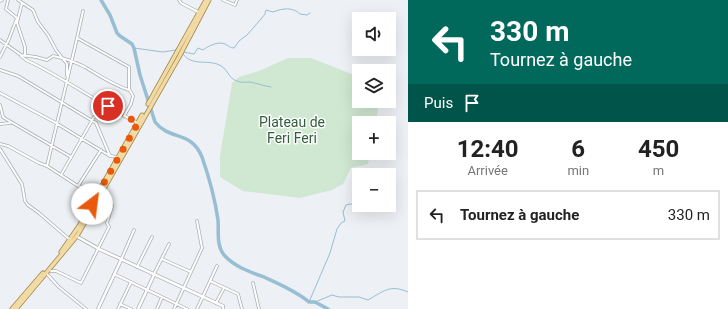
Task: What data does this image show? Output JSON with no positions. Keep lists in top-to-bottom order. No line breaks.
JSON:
{"parks":["Plateau de Feri Feri"],"page":{"turn":["330 m","Tournez à gauche"],"map_buttons":["+","−"],"then":"Puis","eta":["12:40","Arrivée","6","min","450","m"],"list":[{"name":"Tournez à gauche","value":"330 m"}]}}
